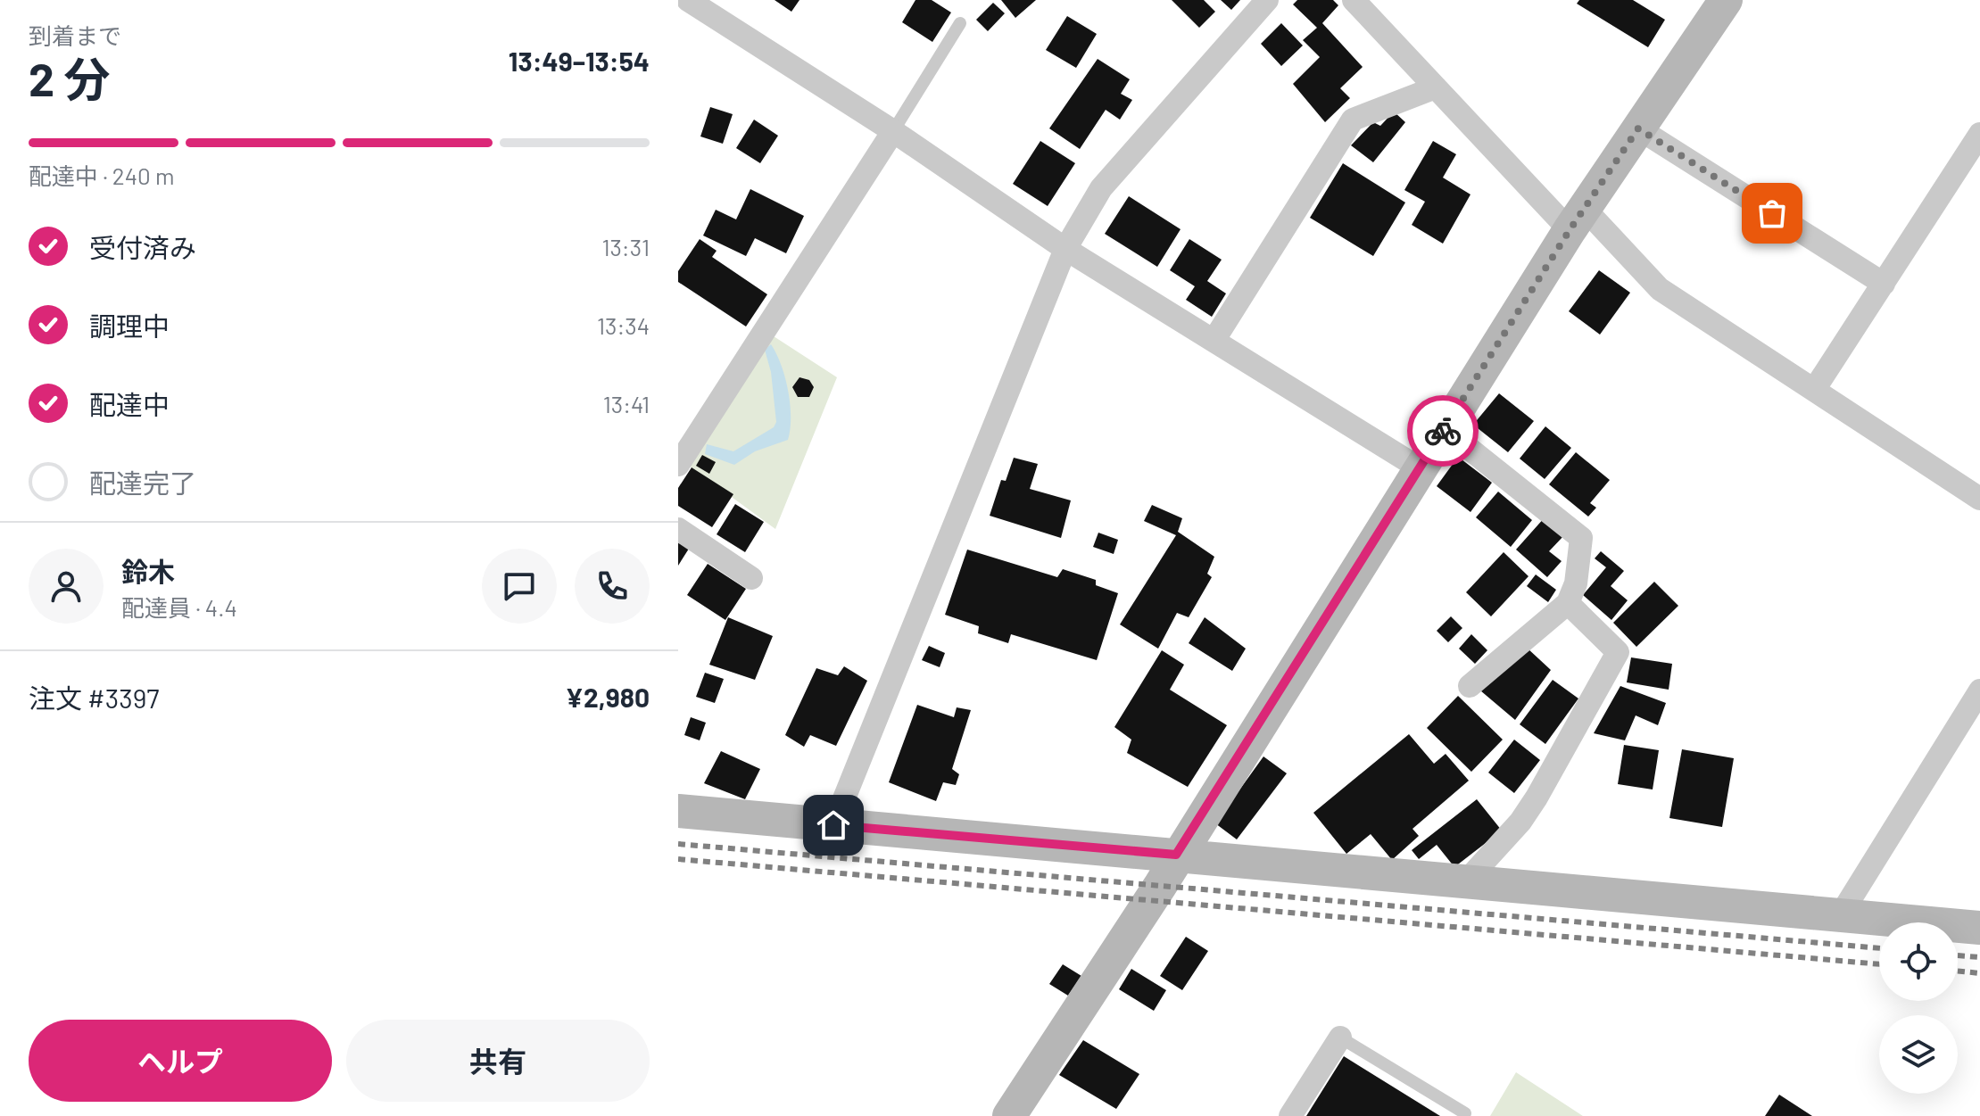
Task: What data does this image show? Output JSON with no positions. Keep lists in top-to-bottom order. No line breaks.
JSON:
{"page":{"heading":["2 分","到着まで","13:49–13:54"],"panel":["鈴木","配達員 · 4.4","注文 #3397","¥2,980"],"bar":"配達中 · 240 m","list":[["受付済み","13:31"],["調理中","13:34"],["配達中","13:41"],"配達完了"],"buttons":["ヘルプ","共有"]}}
